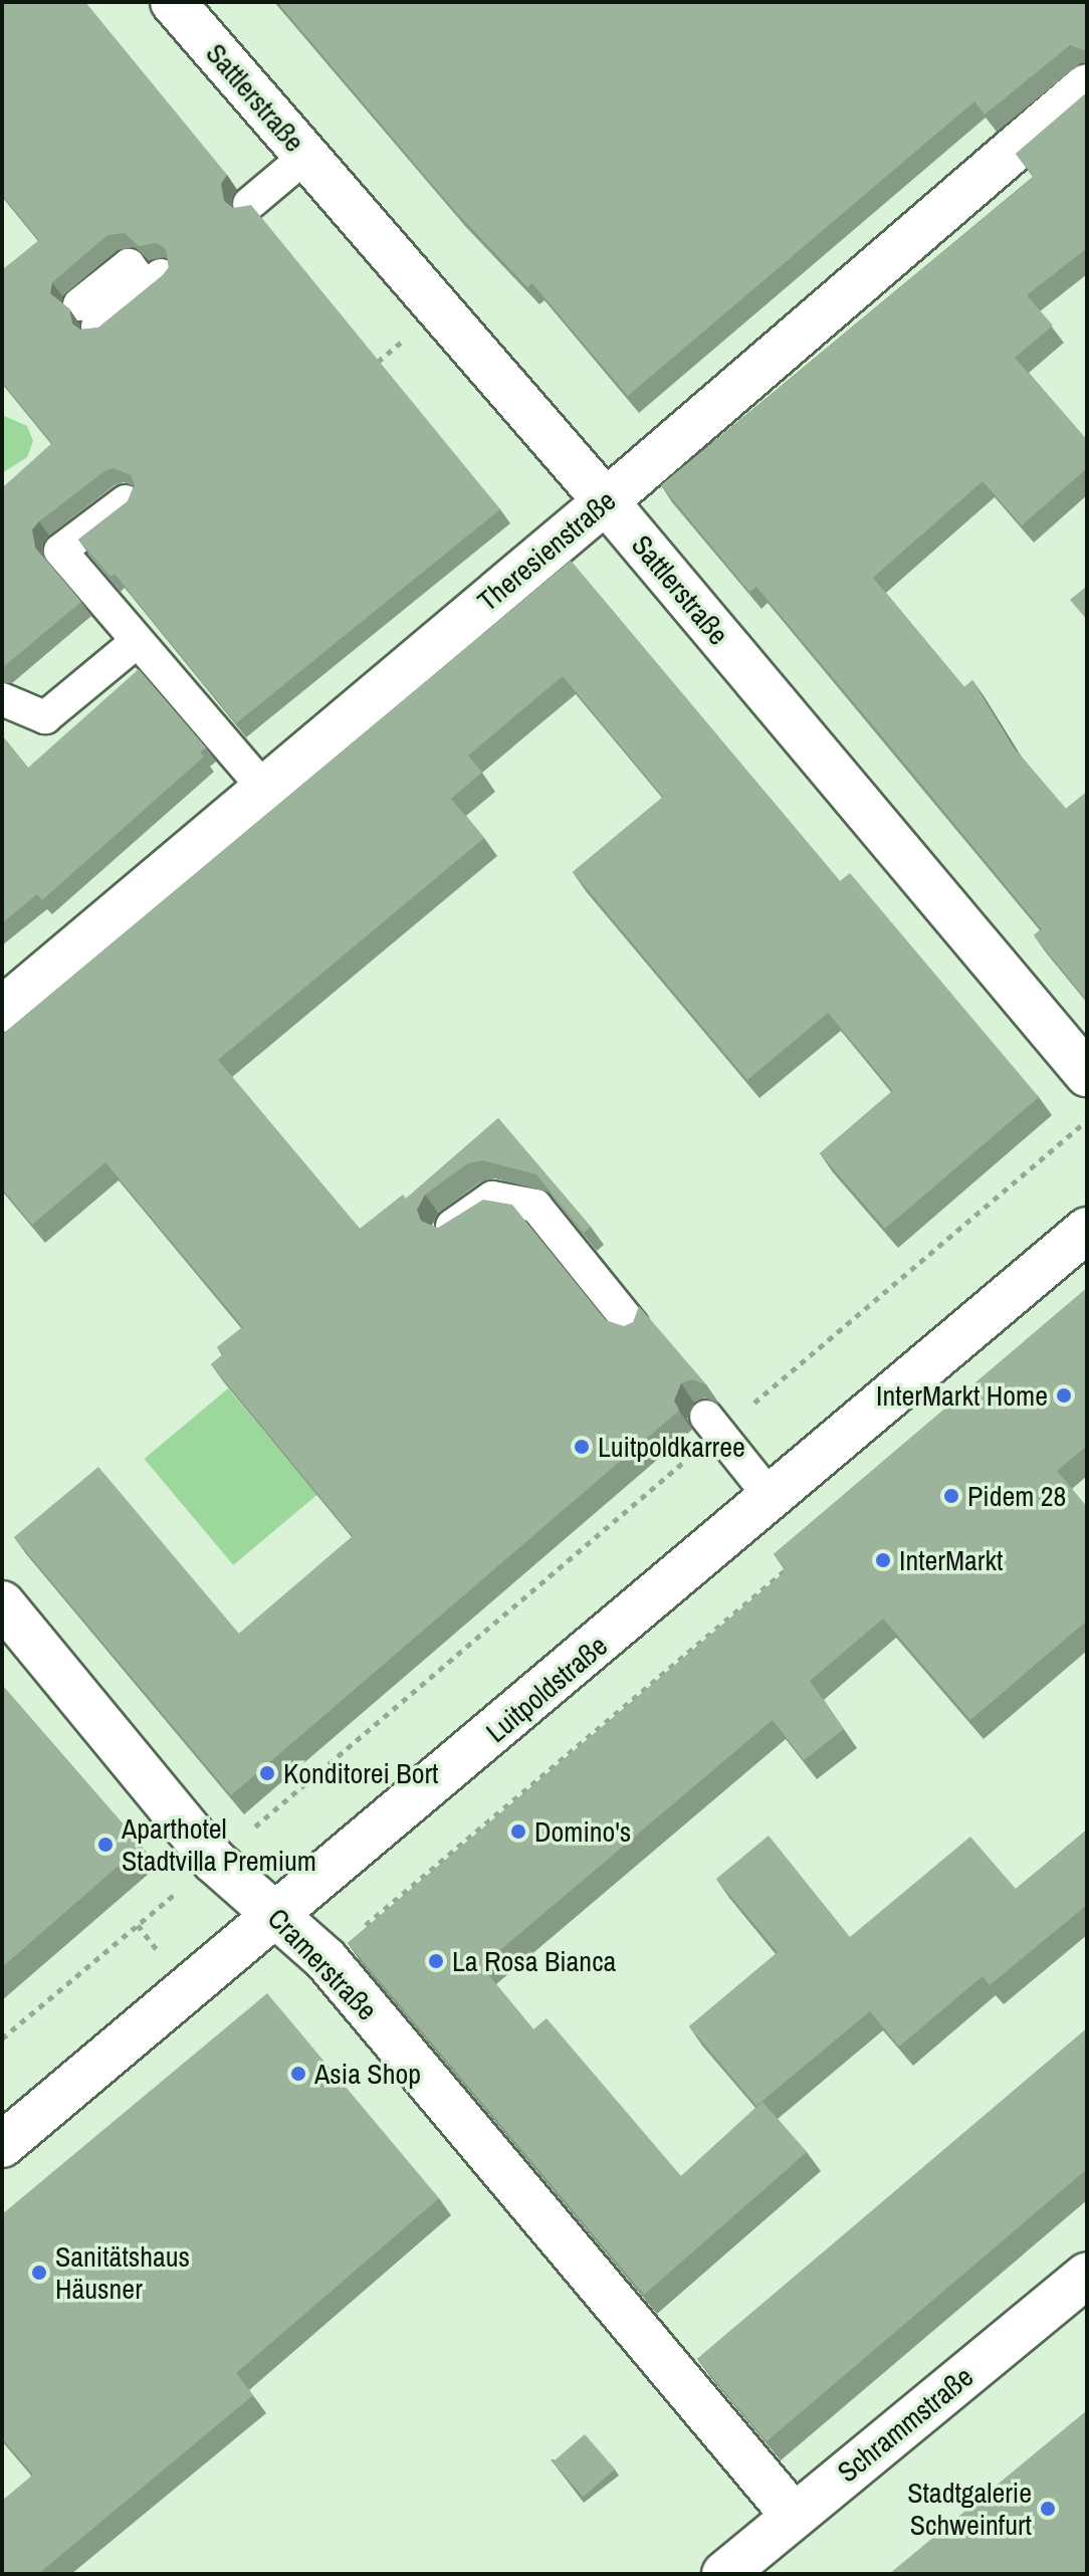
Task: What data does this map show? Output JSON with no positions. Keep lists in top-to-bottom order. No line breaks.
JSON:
{"streets":{"street":["Sattlerstraße","Theresienstraße","Luitpoldstraße","Cramerstraße","Schrammstraße"]},"crossings":[["Sattlerstraße","Theresienstraße"],["Luitpoldstraße","Cramerstraße"],["Cramerstraße","Schrammstraße"]],"places":["InterMarkt Home","Luitpoldkarree","Pidem 28","InterMarkt","Konditorei Bort","Domino's","Aparthotel Stadtvilla Premium","La Rosa Bianca","Asia Shop","Sanitätshaus Häusner","Stadtgalerie Schweinfurt"]}
